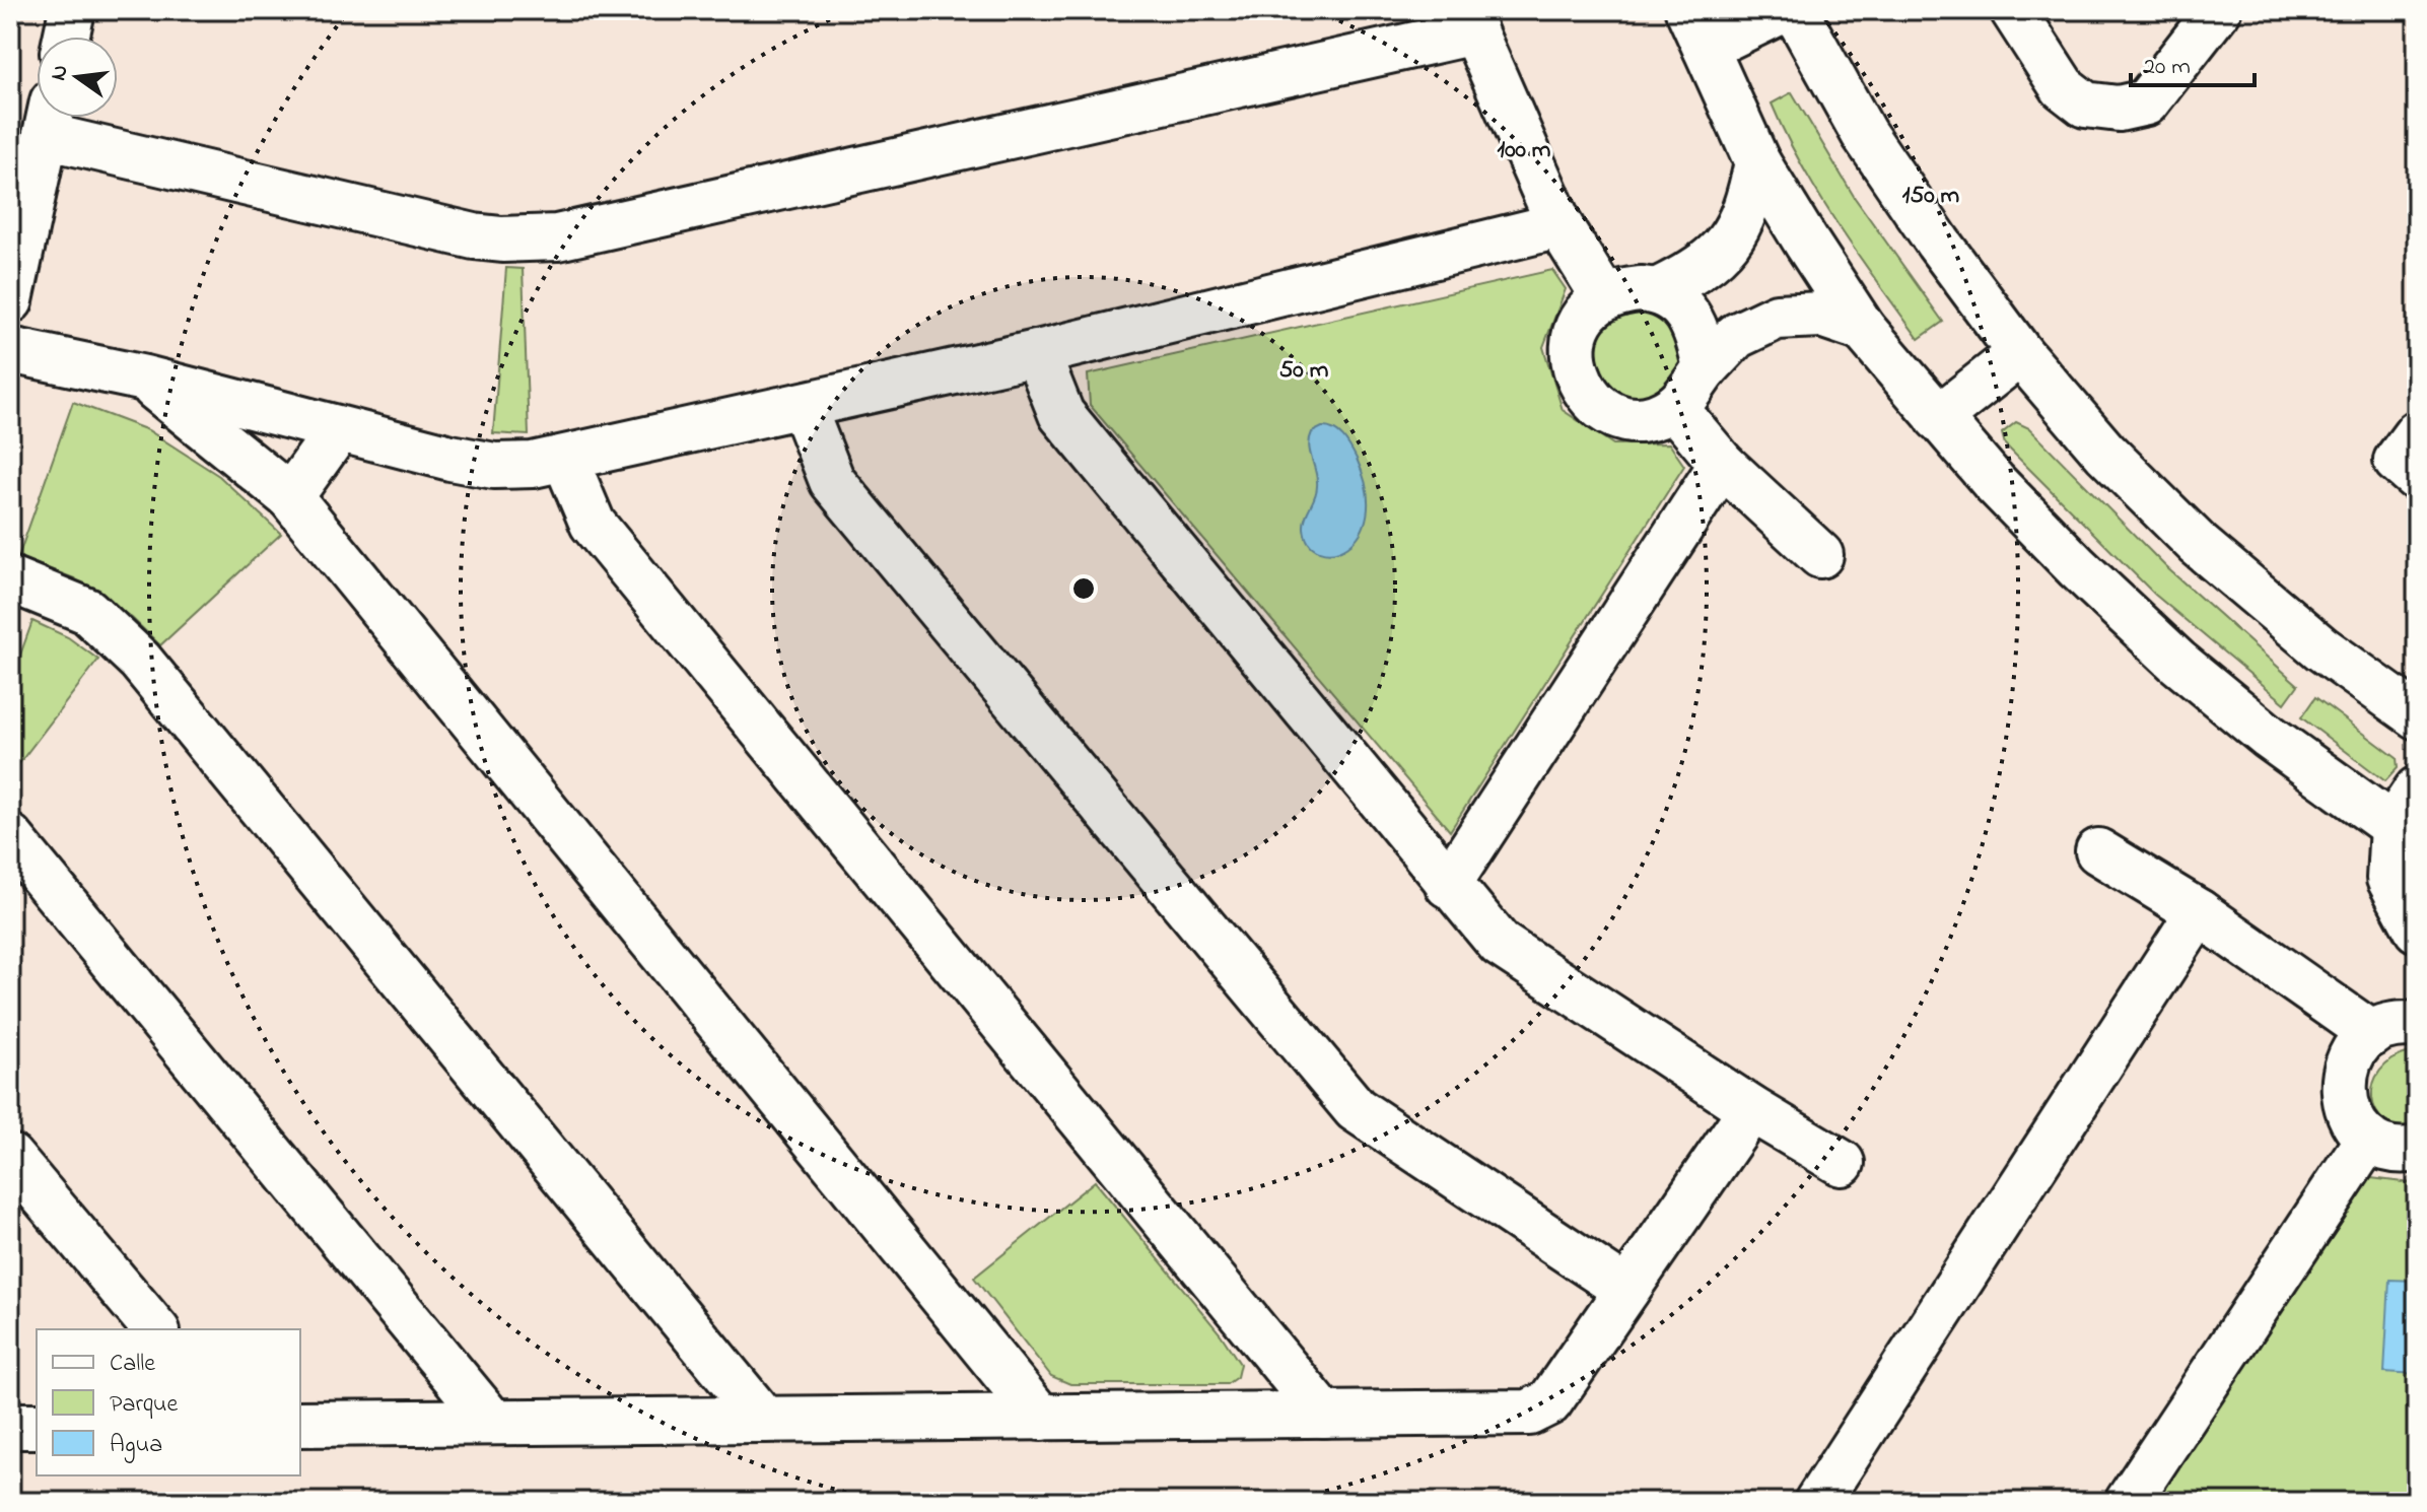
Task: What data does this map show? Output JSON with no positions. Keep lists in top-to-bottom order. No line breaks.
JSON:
{"legend":["Calle","Parque","Agua"],"scale_bar":"20 m","north":"left","rings":["100 m","150 m","50 m"]}
